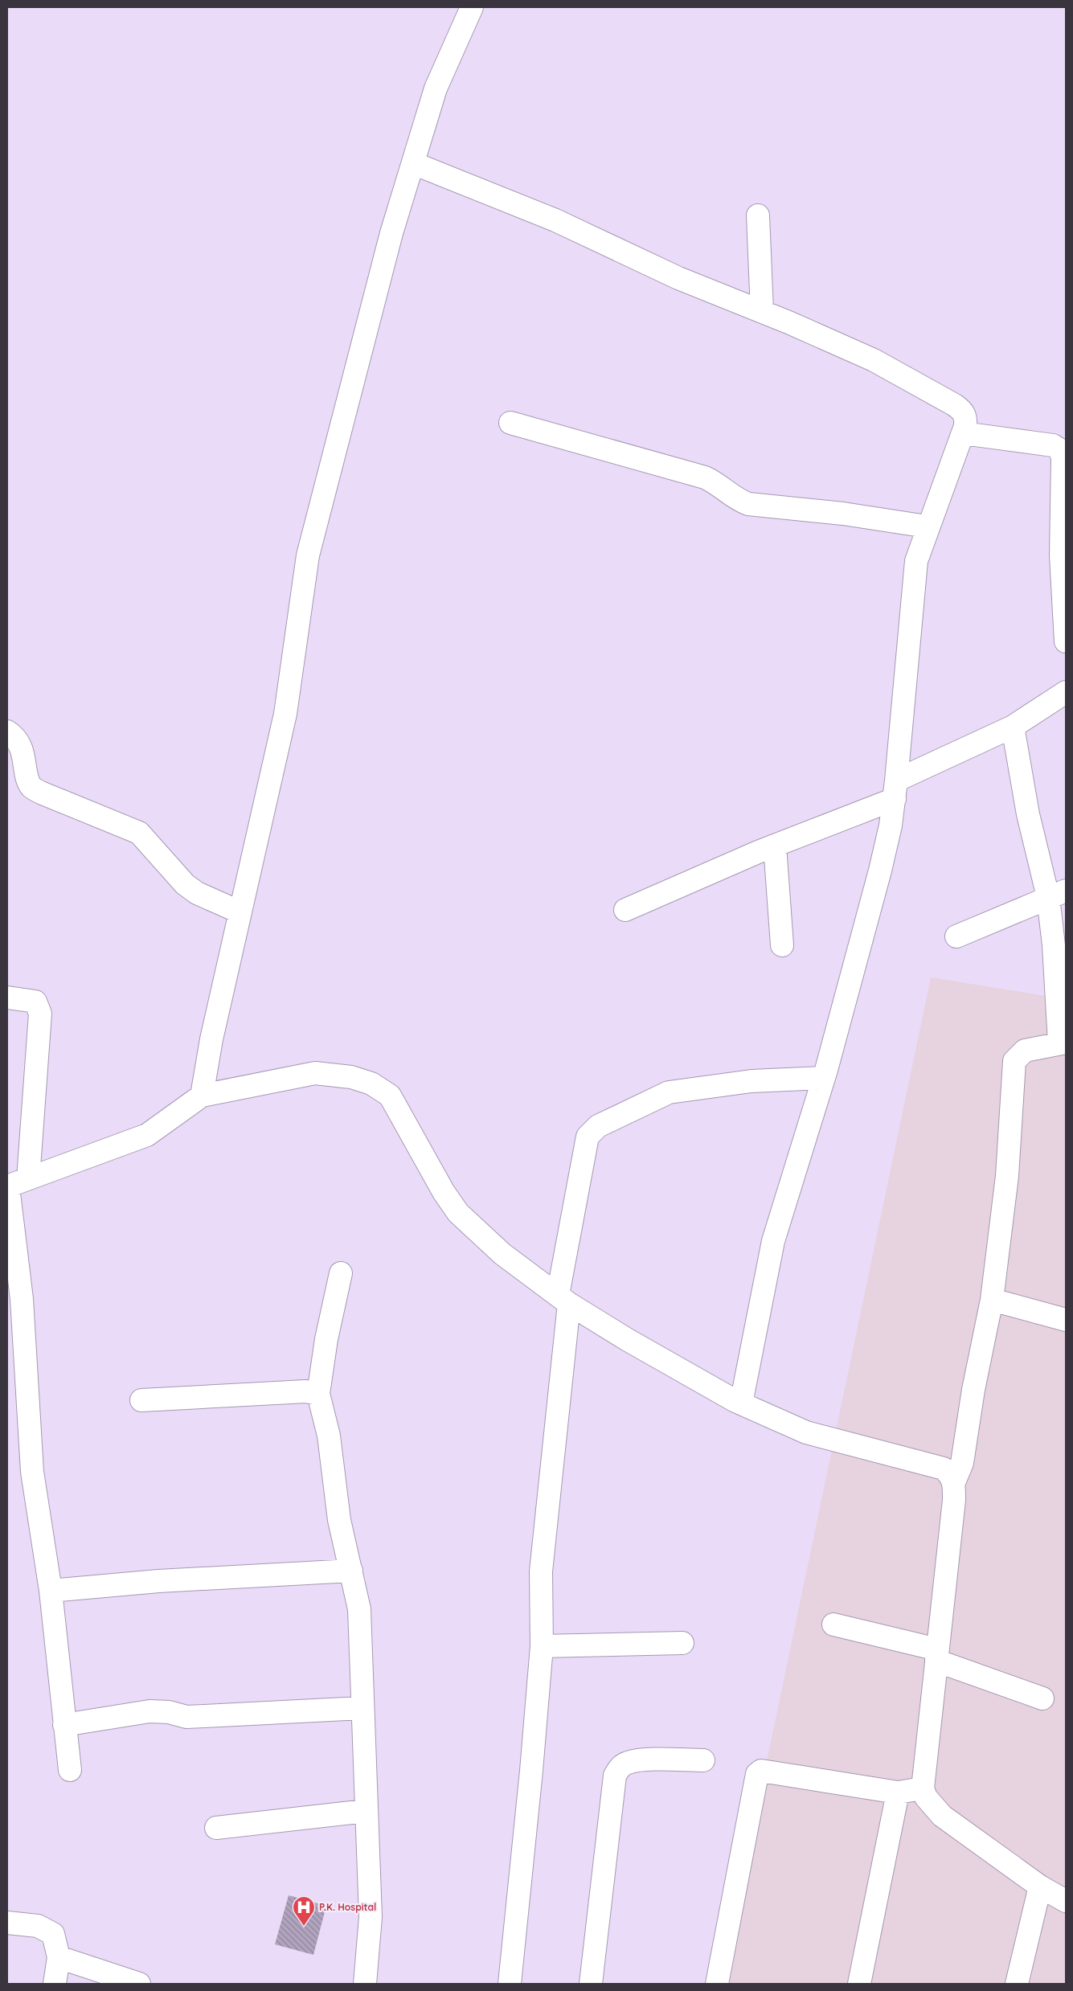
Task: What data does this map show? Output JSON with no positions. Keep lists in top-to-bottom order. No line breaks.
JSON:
{"places":{"hospital":["P.K. Hospital"]}}
